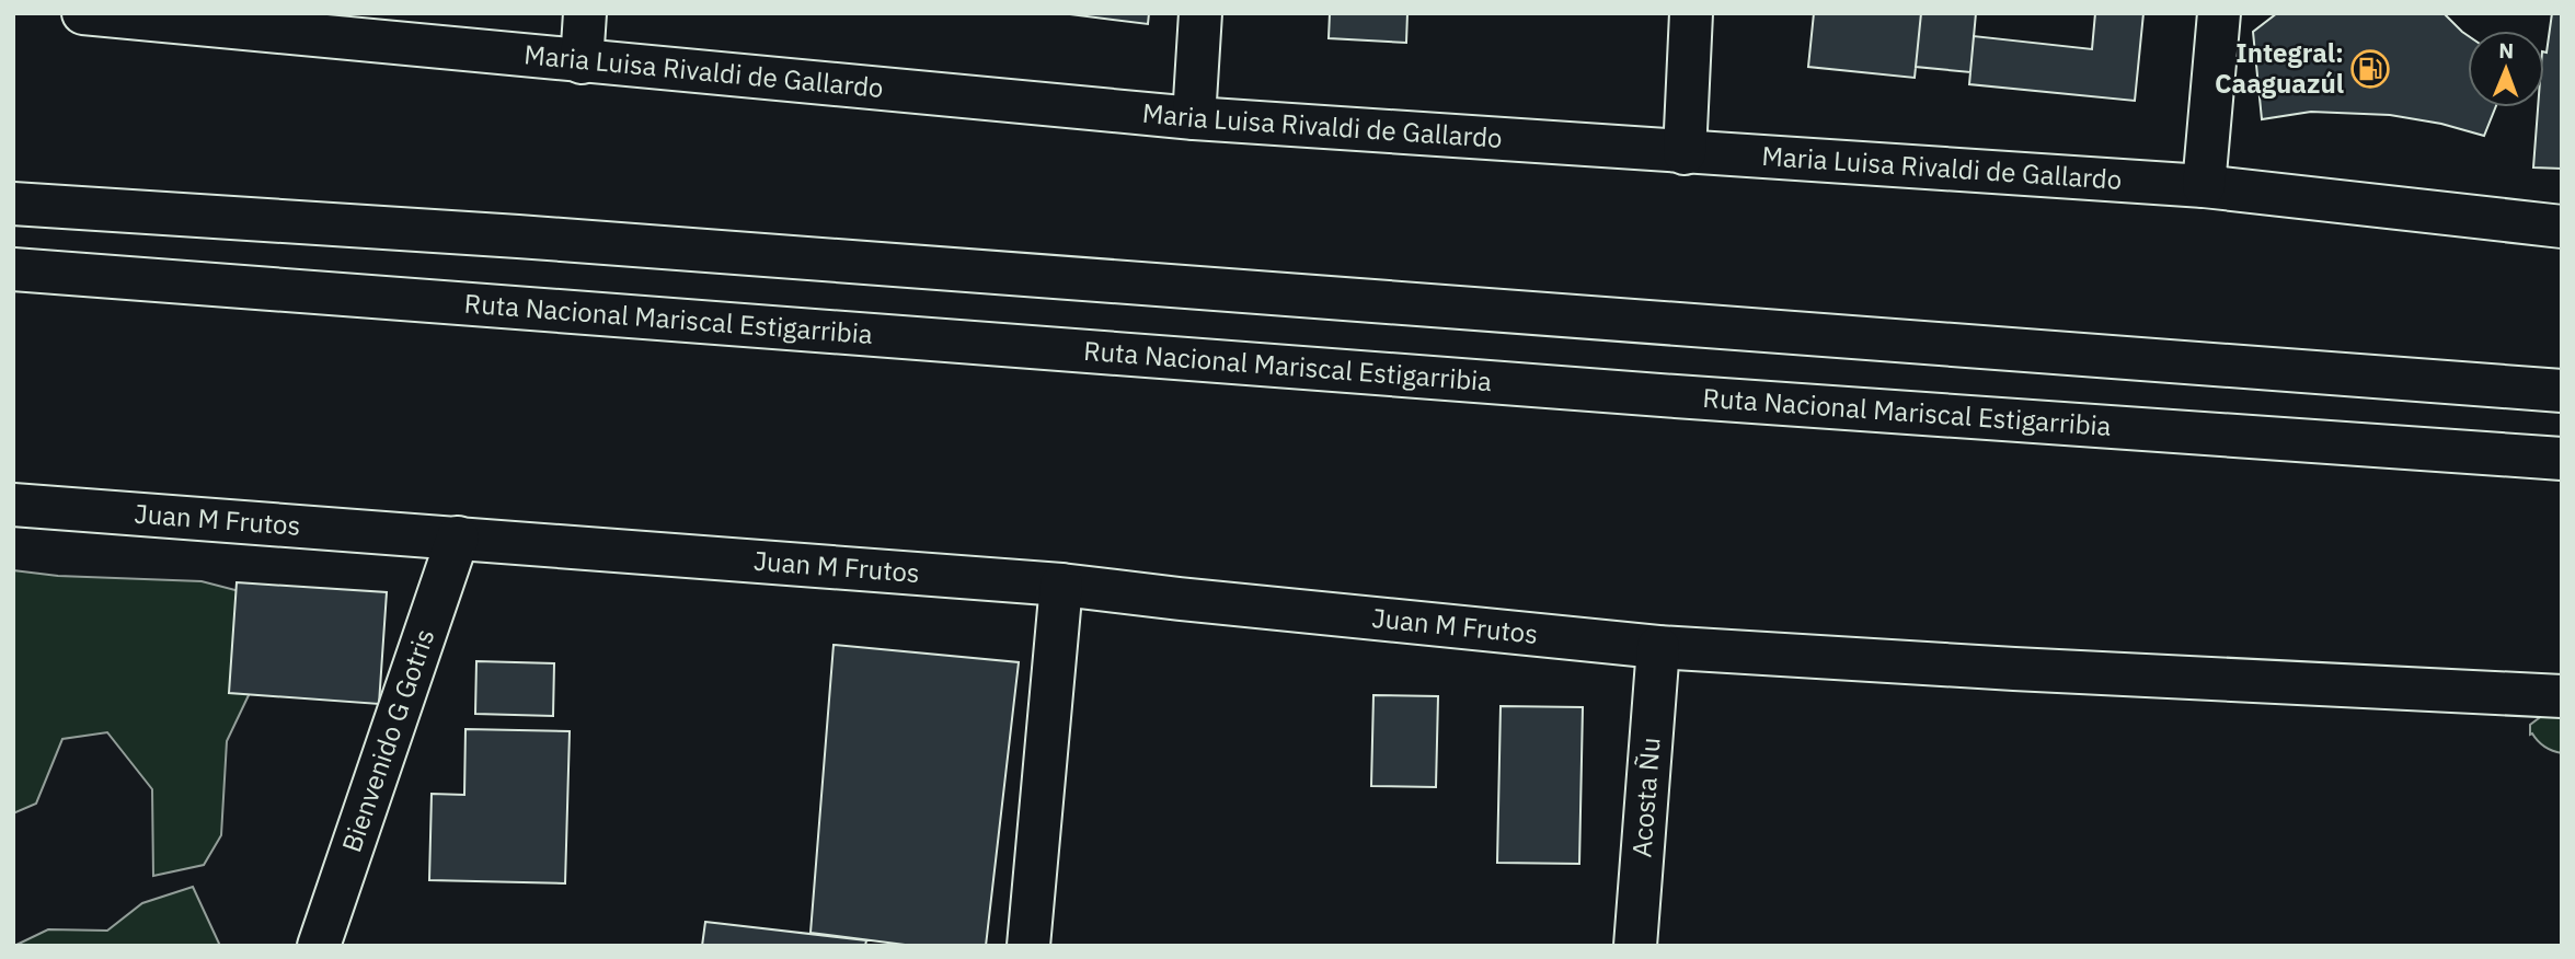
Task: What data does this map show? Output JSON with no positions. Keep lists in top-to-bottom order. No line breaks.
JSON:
{"streets":{"main road":["Maria Luisa Rivaldi de Gallardo","Ruta Nacional Mariscal Estigarribia","Juan M Frutos","Bienvenido G Gotris","Acosta Ñu"]},"crossings":[["Juan M Frutos","Bienvenido G Gotris"],["Juan M Frutos","Acosta Ñu"]],"places":{"fuel station":["Integral: Caaguazúl"]},"north":"top"}
